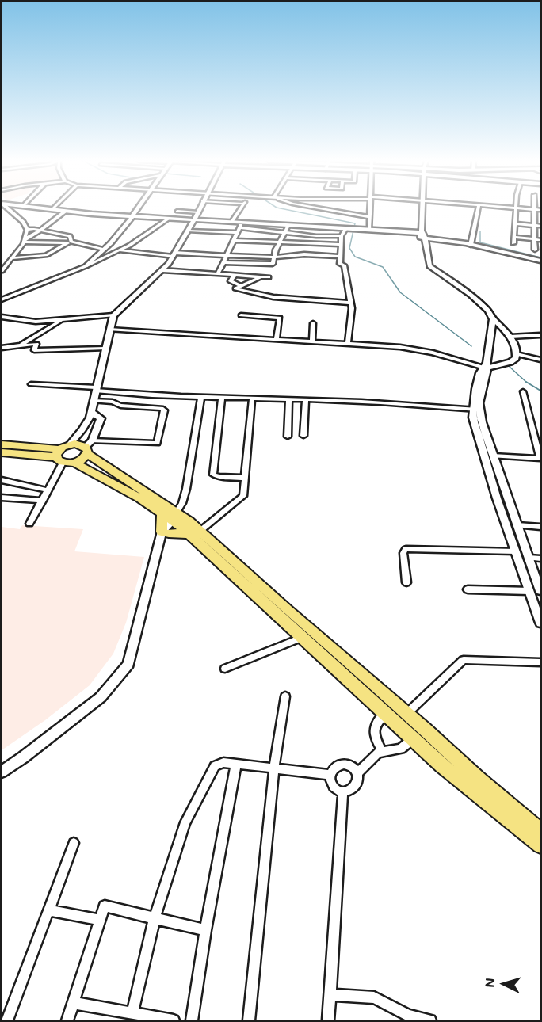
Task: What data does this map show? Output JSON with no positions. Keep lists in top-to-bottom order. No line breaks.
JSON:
{"north":"left"}
